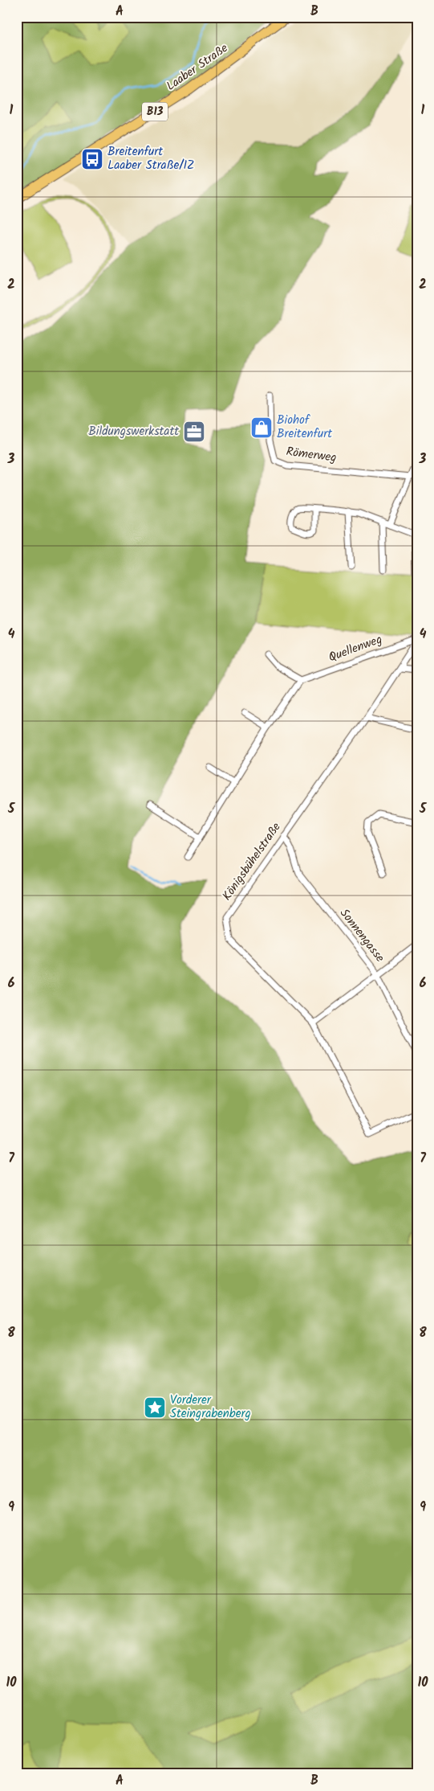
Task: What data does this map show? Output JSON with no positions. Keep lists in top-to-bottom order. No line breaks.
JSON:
{"streets":{"main road":["Laaber Straße","B13"],"street":["Römerweg","Quellenweg","Königsbühelstraße","Sonnengasse"]},"crossings":[["Quellenweg","Königsbühelstraße"],["Königsbühelstraße","Sonnengasse"]],"places":{"bus stop":["Breitenfurt Laaber Straße/IZ"],"shop":["Biohof Breitenfurt"],"office":["Bildungswerkstatt"],"place":["Vorderer Steingrabenberg"]},"grid":{"columns":["A","B"],"rows":["1","2","3","4","5","6","7","8","9","10"]}}
